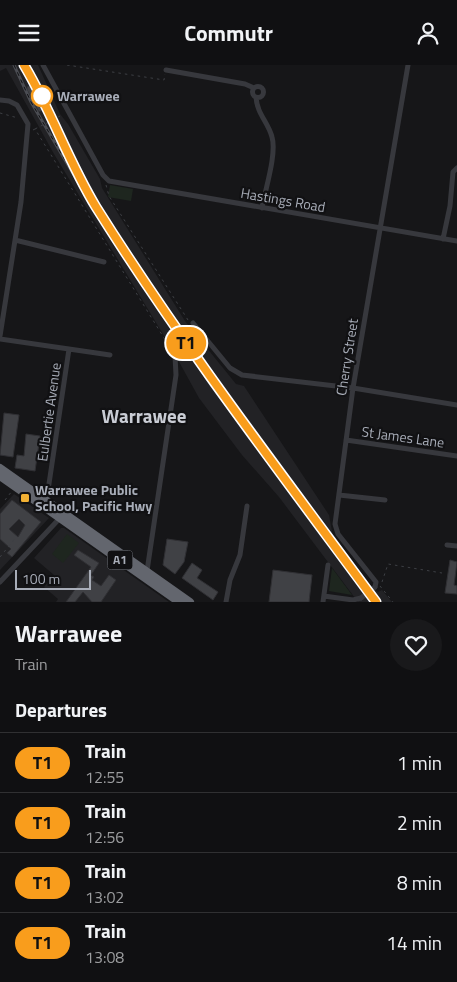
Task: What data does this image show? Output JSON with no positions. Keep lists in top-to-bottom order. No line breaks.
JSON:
{"streets":{"highway":["A1"],"street":["Hastings Road","Cherry Street","Eulbertie Avenue","St James Lane"]},"crossings":[["Hastings Road","Cherry Street"],["Cherry Street","St James Lane"],["Eulbertie Avenue","A1"]],"districts":["Warrawee"],"places":{"other":["Warrawee"],"transit":["Warrawee Public School, Pacific Hwy"]},"scale_bar":"100 m","page":{"header":"Commutr","on_map":"T1","scale":"100 m","heading":[["Warrawee","Train"],"Departures"],"list":[{"mark":"T1","name":"Train","note":"12:55","value":"1 min"},{"mark":"T1","name":"Train","note":"12:56","value":"2 min"},{"mark":"T1","name":"Train","note":"13:02","value":"8 min"},{"mark":"T1","name":"Train","note":"13:08","value":"14 min"}]}}
